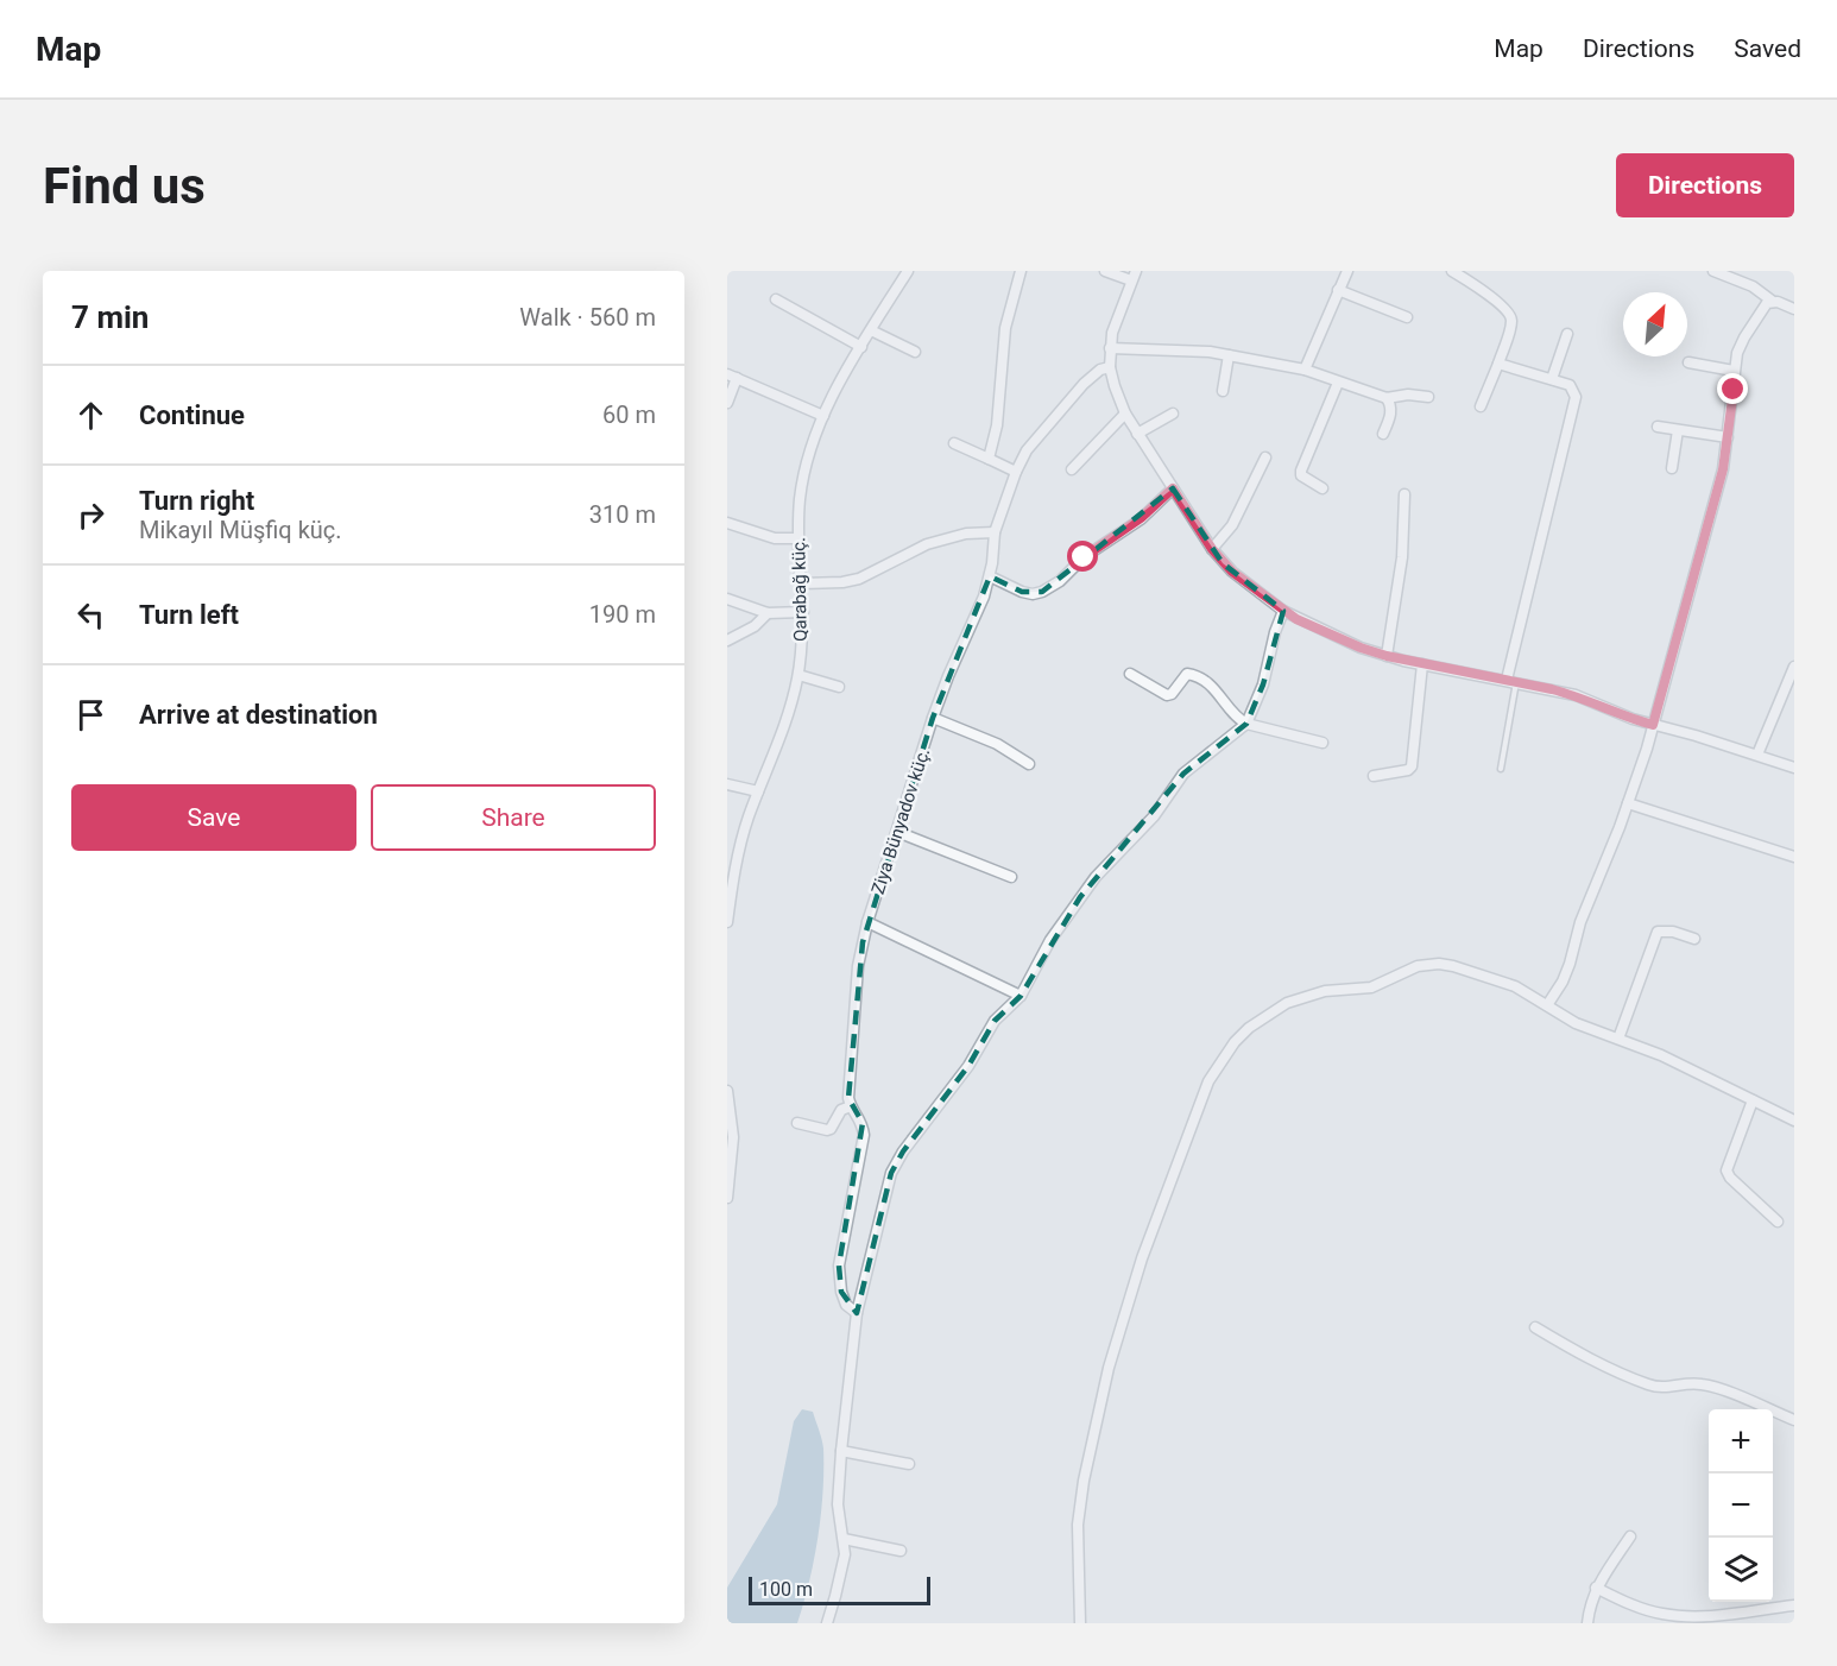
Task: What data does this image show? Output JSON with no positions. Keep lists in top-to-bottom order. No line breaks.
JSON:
{"streets":{"street":["Qarabağ küç.","Ziya Bünyadov küç."]},"scale_bar":"100 m","north":"top right","page":{"header":"Map","nav":["Map","Directions","Saved"],"buttons":["Directions",["Save","Share"]],"title":"Find us","heading":["7 min","Walk · 560 m"],"list":[["Continue","60 m"],["Turn right","Mikayıl Müşfiq küç.","310 m"],["Turn left","190 m"],"Arrive at destination"],"map_buttons":["+","−"],"scale":"100 m"}}
